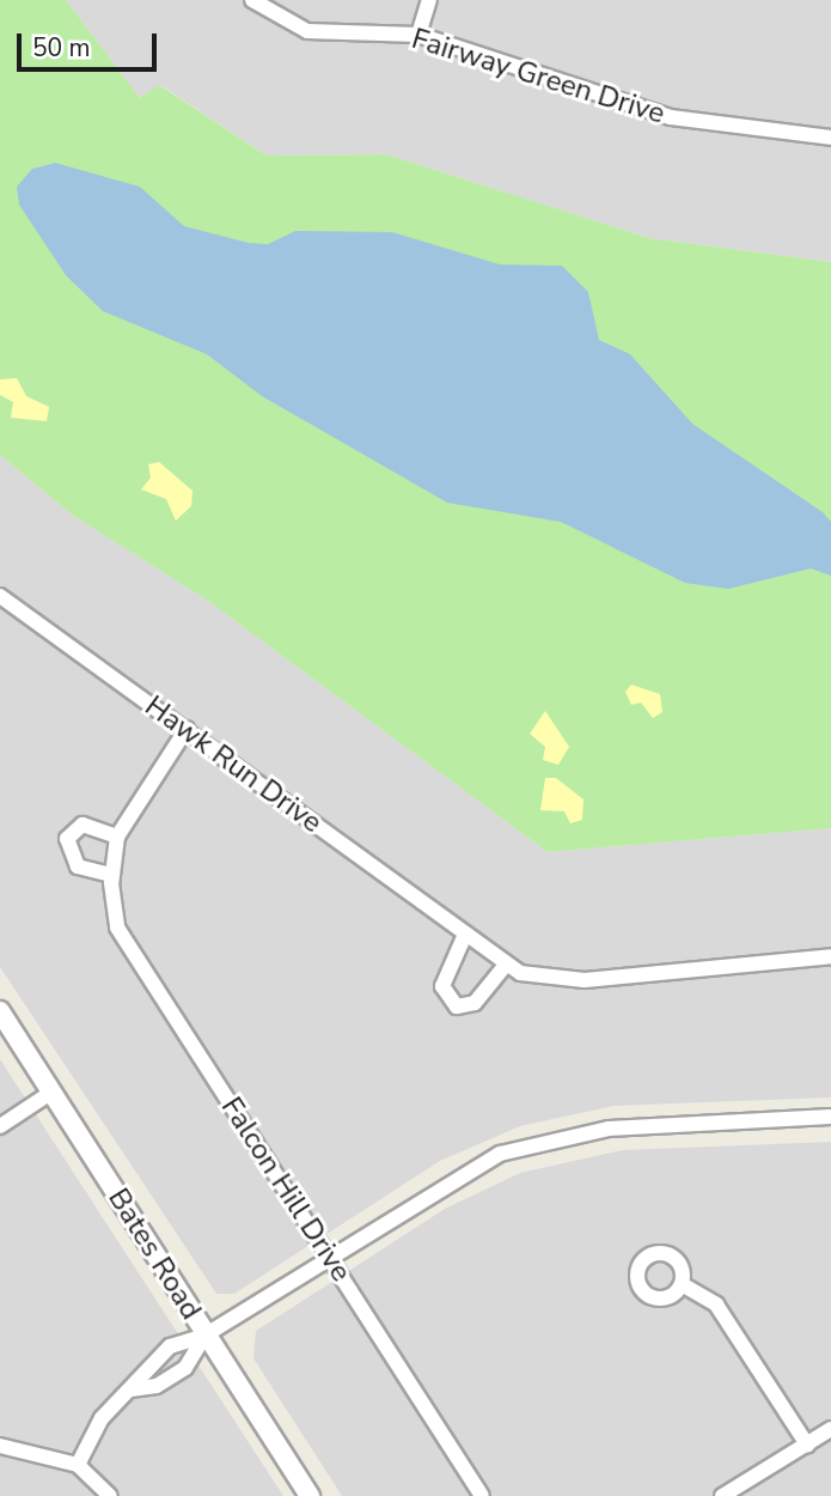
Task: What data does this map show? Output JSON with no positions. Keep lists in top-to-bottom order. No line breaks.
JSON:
{"streets":{"street":["Fairway Green Drive","Hawk Run Drive","Falcon Hill Drive","Bates Road"]},"crossings":[["Hawk Run Drive","Falcon Hill Drive"]],"scale_bar":"50 m"}
